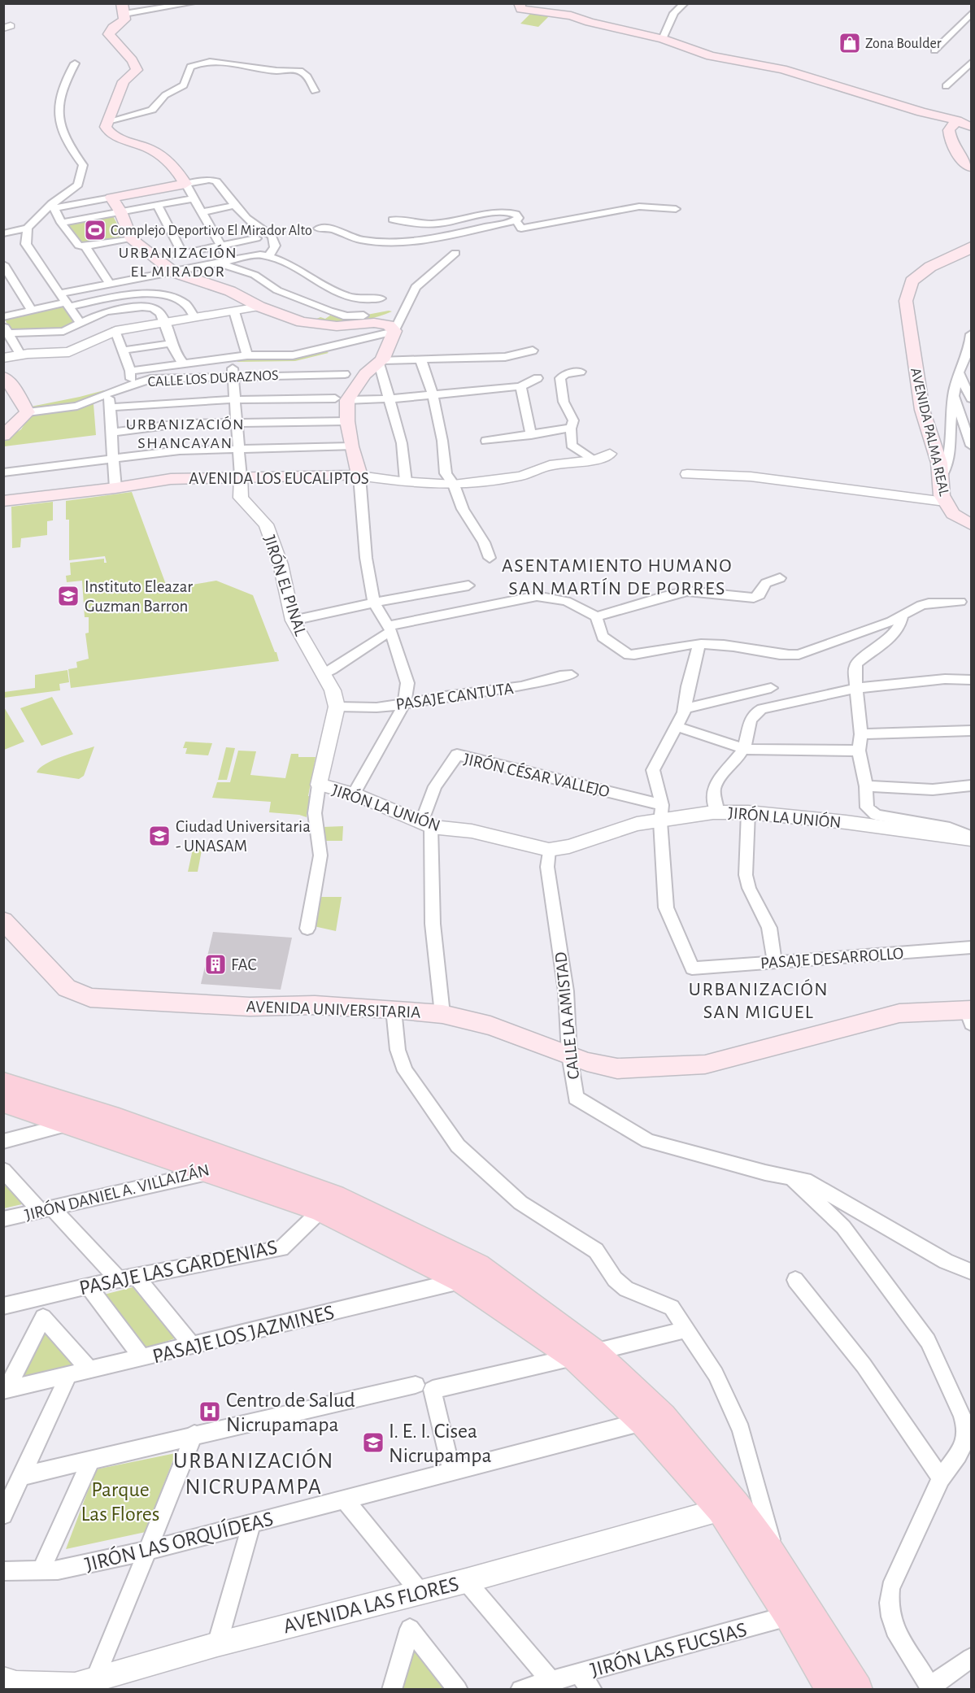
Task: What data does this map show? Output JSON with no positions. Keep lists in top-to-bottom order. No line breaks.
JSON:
{"streets":{"main road":["AVENIDA PALMA REAL","AVENIDA LOS EUCALIPTOS","AVENIDA UNIVERSITARIA"],"street":["CALLE LOS DURAZNOS","JIRÓN EL PINAL","PASAJE CANTUTA","JIRÓN CÉSAR VALLEJO","JIRÓN LA UNIÓN","PASAJE DESARROLLO","CALLE LA AMISTAD","JIRÓN DANIEL A. VILLAIZÁN","PASAJE LAS GARDENIAS","PASAJE LOS JAZMINES","JIRÓN LAS ORQUÍDEAS","AVENIDA LAS FLORES","JIRÓN LAS FUCSIAS"]},"crossings":[["CALLE LOS DURAZNOS","JIRÓN EL PINAL"],["AVENIDA LOS EUCALIPTOS","JIRÓN EL PINAL"],["JIRÓN EL PINAL","PASAJE CANTUTA"],["JIRÓN CÉSAR VALLEJO","JIRÓN LA UNIÓN"],["JIRÓN CÉSAR VALLEJO","PASAJE DESARROLLO"],["JIRÓN CÉSAR VALLEJO","AVENIDA UNIVERSITARIA"],["JIRÓN LA UNIÓN","PASAJE DESARROLLO"],["JIRÓN LA UNIÓN","CALLE LA AMISTAD"],["AVENIDA UNIVERSITARIA","CALLE LA AMISTAD"]],"districts":["URBANIZACIÓN EL MIRADOR","URBANIZACIÓN SHANCAYAN","ASENTAMIENTO HUMANO SAN MARTÍN DE PORRES","URBANIZACIÓN SAN MIGUEL","URBANIZACIÓN NICRUPAMPA"],"parks":["Parque Las Flores"],"places":{"shop":["Zona Boulder"],"sports":["Complejo Deportivo El Mirador Alto"],"school or university":["Instituto Eleazar Guzman Barron","Ciudad Universitaria - UNASAM","I. E. I. Cisea Nicrupampa"],"building":["FAC"],"hospital":["Centro de Salud Nicrupamapa"]}}
